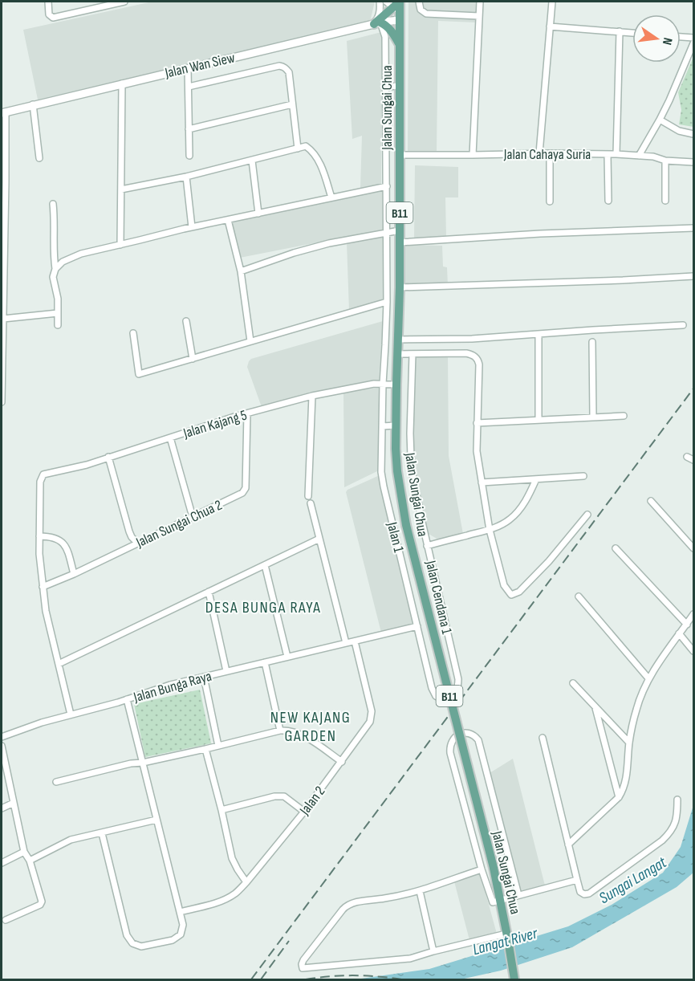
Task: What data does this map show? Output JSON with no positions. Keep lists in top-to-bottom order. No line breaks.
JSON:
{"streets":{"main road":["Jalan Sungai Chua","B11"],"street":["Jalan Wan Siew","Jalan Cahaya Suria","Jalan Kajang 5","Jalan Sungai Chua 2","Jalan 1","Jalan Cendana 1","Jalan Bunga Raya","Jalan 2"]},"crossings":[["Jalan Wan Siew","Jalan Sungai Chua"],["Jalan Wan Siew","Jalan 1"],["Jalan Sungai Chua","Jalan Cahaya Suria"],["Jalan Sungai Chua","Jalan Kajang 5"],["Jalan Kajang 5","Jalan Sungai Chua 2"],["Jalan Kajang 5","Jalan 1"],["Jalan 1","Jalan Cendana 1"],["Jalan 1","Jalan Bunga Raya"],["Jalan Bunga Raya","Jalan 2"]],"districts":["DESA BUNGA RAYA","NEW KAJANG GARDEN"],"water":["Sungai Langat","Langat River"],"north":"right"}
